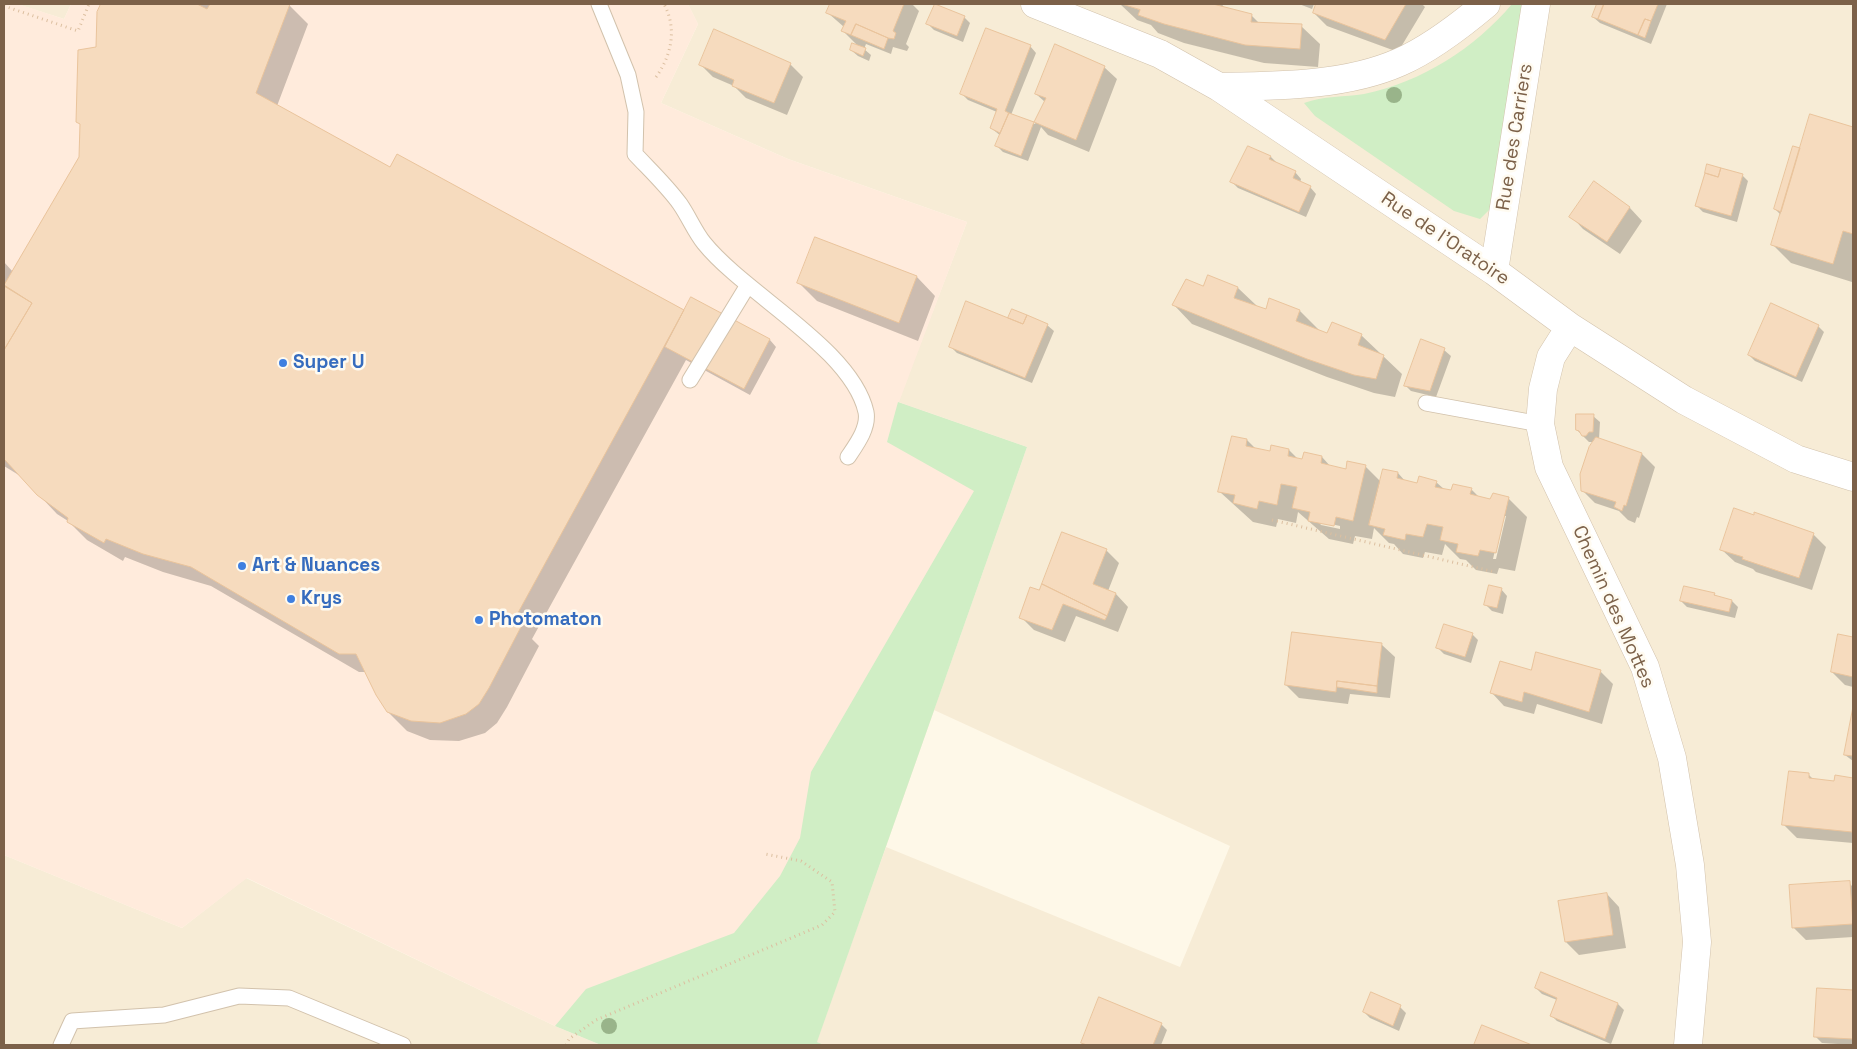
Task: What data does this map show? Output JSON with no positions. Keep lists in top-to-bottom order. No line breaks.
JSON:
{"streets":{"street":["Rue des Carriers","Rue de l'Oratoire","Chemin des Mottes"]},"crossings":[["Rue des Carriers","Rue de l'Oratoire"],["Rue de l'Oratoire","Chemin des Mottes"]],"places":["Super U","Art & Nuances","Krys","Photomaton"]}
